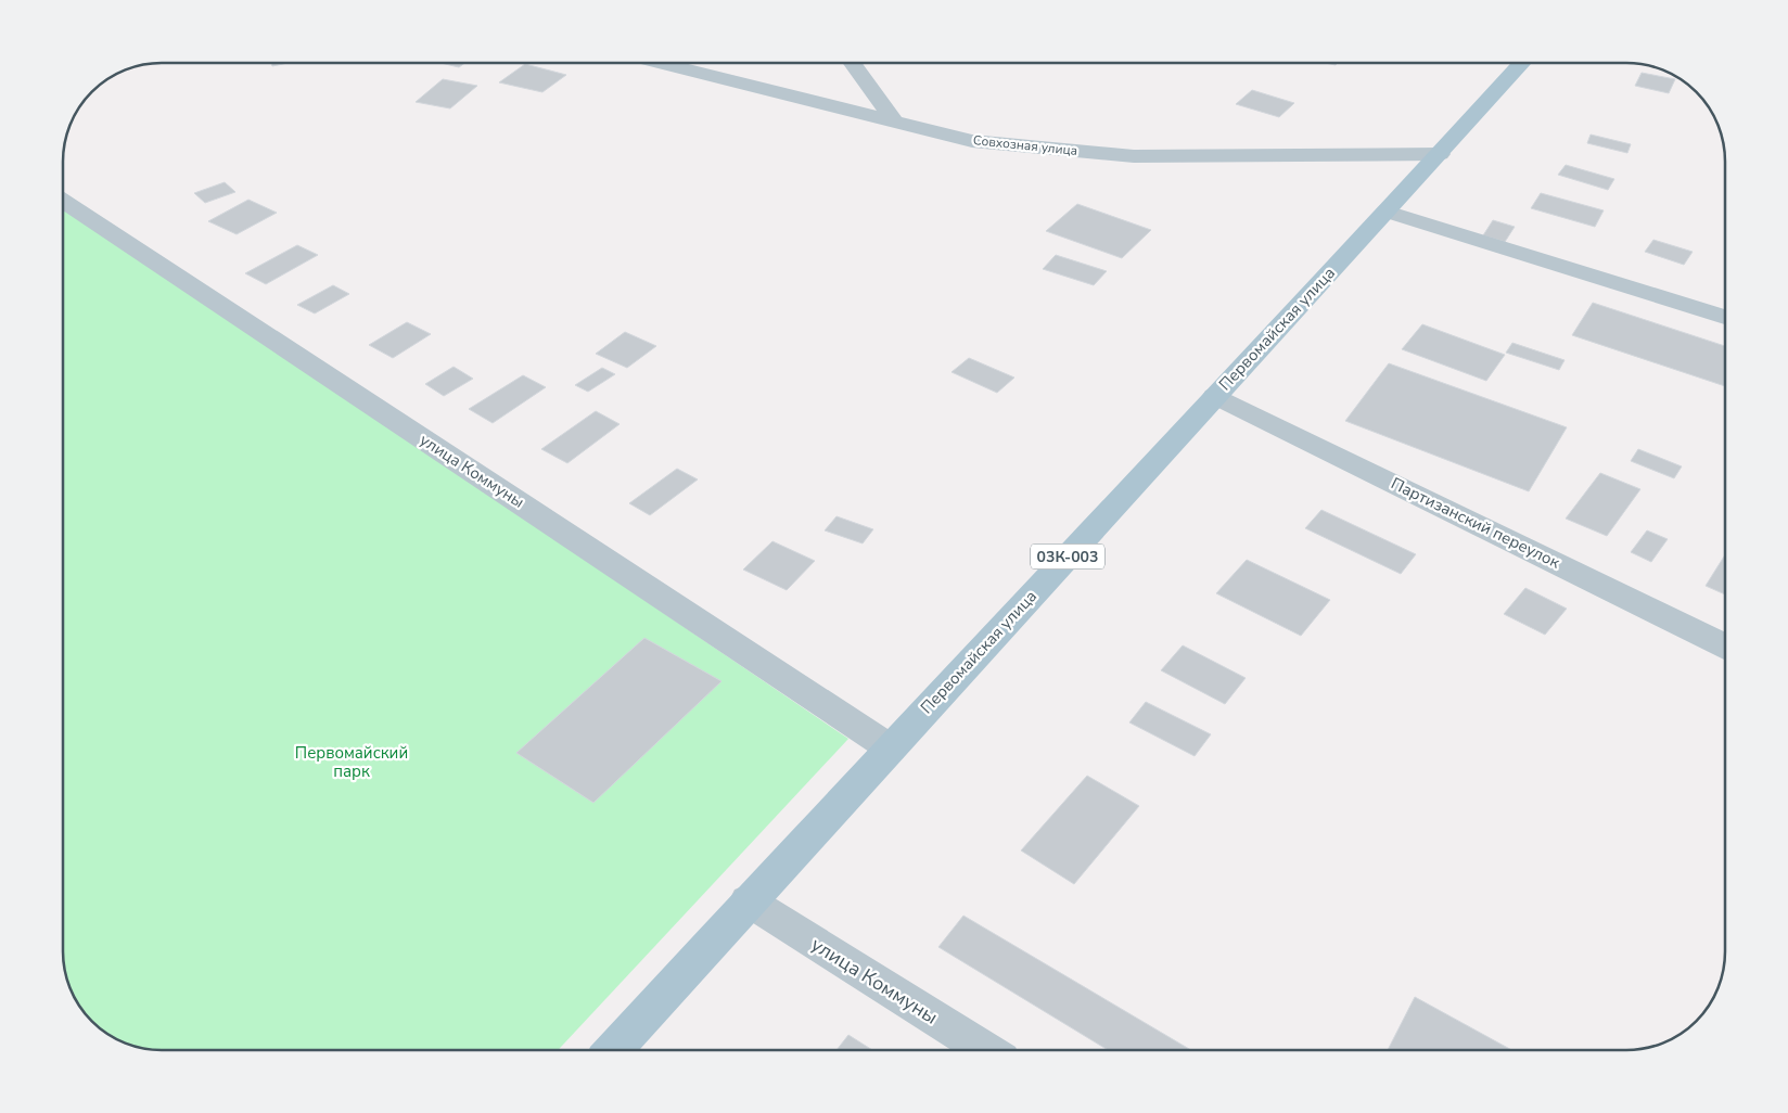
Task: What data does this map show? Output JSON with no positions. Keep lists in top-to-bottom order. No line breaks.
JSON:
{"streets":{"main road":["Первомайская улица","03К-003"],"street":["Совхозная улица","улица Коммуны","Партизанский переулок"]},"crossings":[["Совхозная улица","Первомайская улица"],["Первомайская улица","улица Коммуны"],["Первомайская улица","Партизанский переулок"]],"parks":["Первомайский парк"]}
